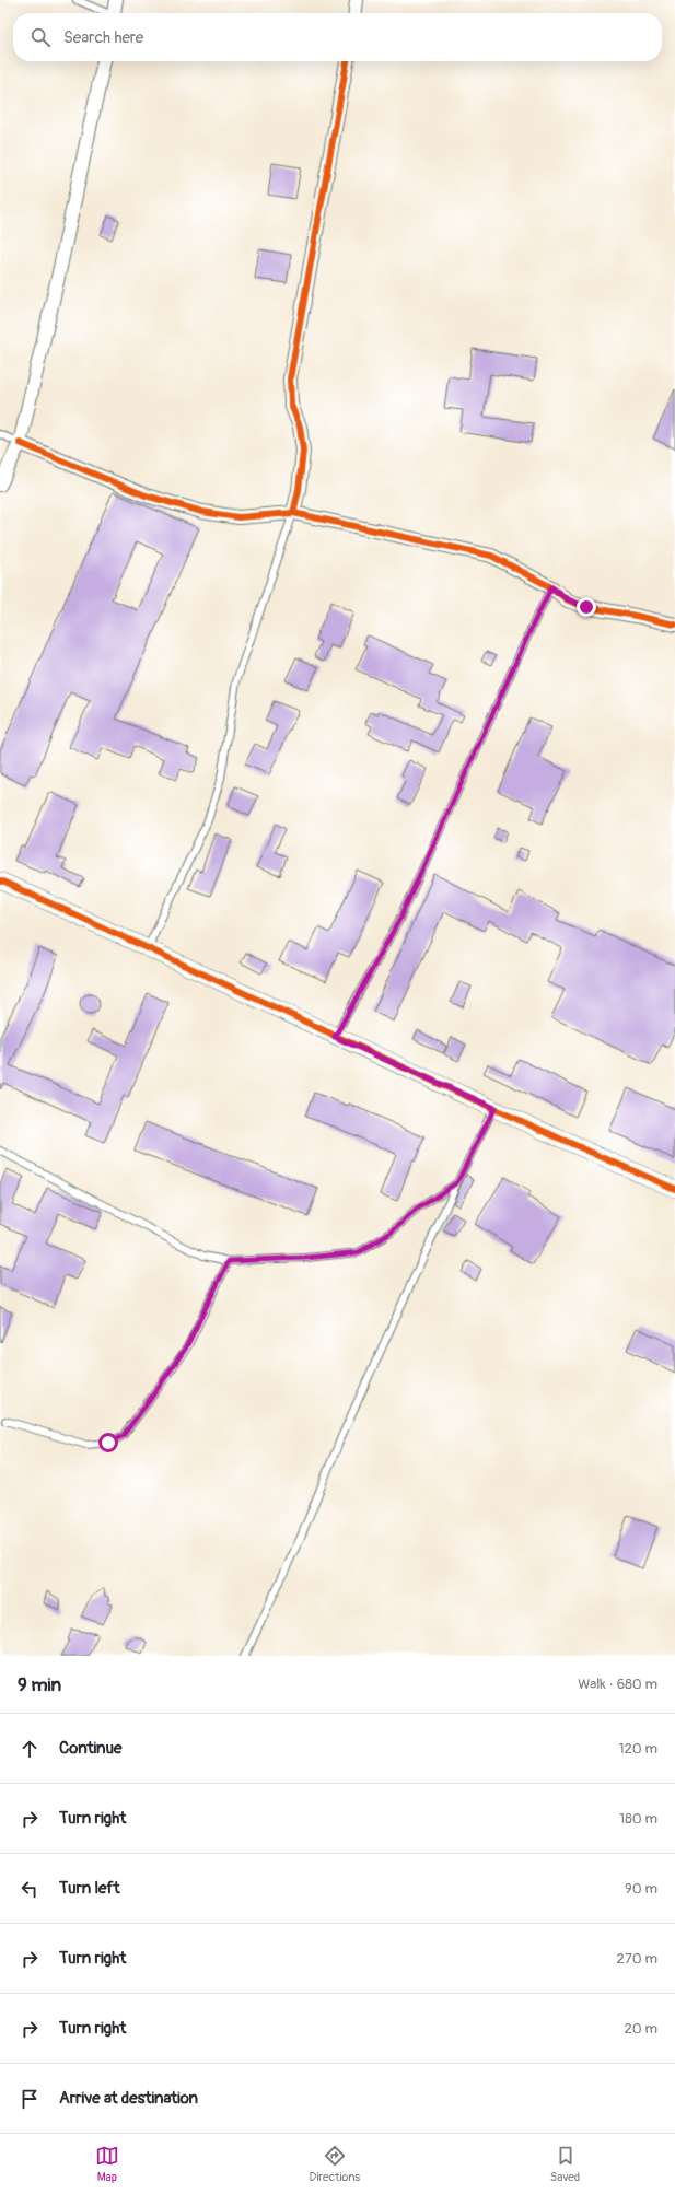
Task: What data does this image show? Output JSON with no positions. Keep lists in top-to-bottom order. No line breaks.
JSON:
{"page":{"search":"Search here","heading":["9 min","Walk · 680 m"],"list":[["Continue","120 m"],["Turn right","180 m"],["Turn left","90 m"],["Turn right","270 m"],["Turn right","20 m"],"Arrive at destination"],"nav":["Map","Directions","Saved"]}}
